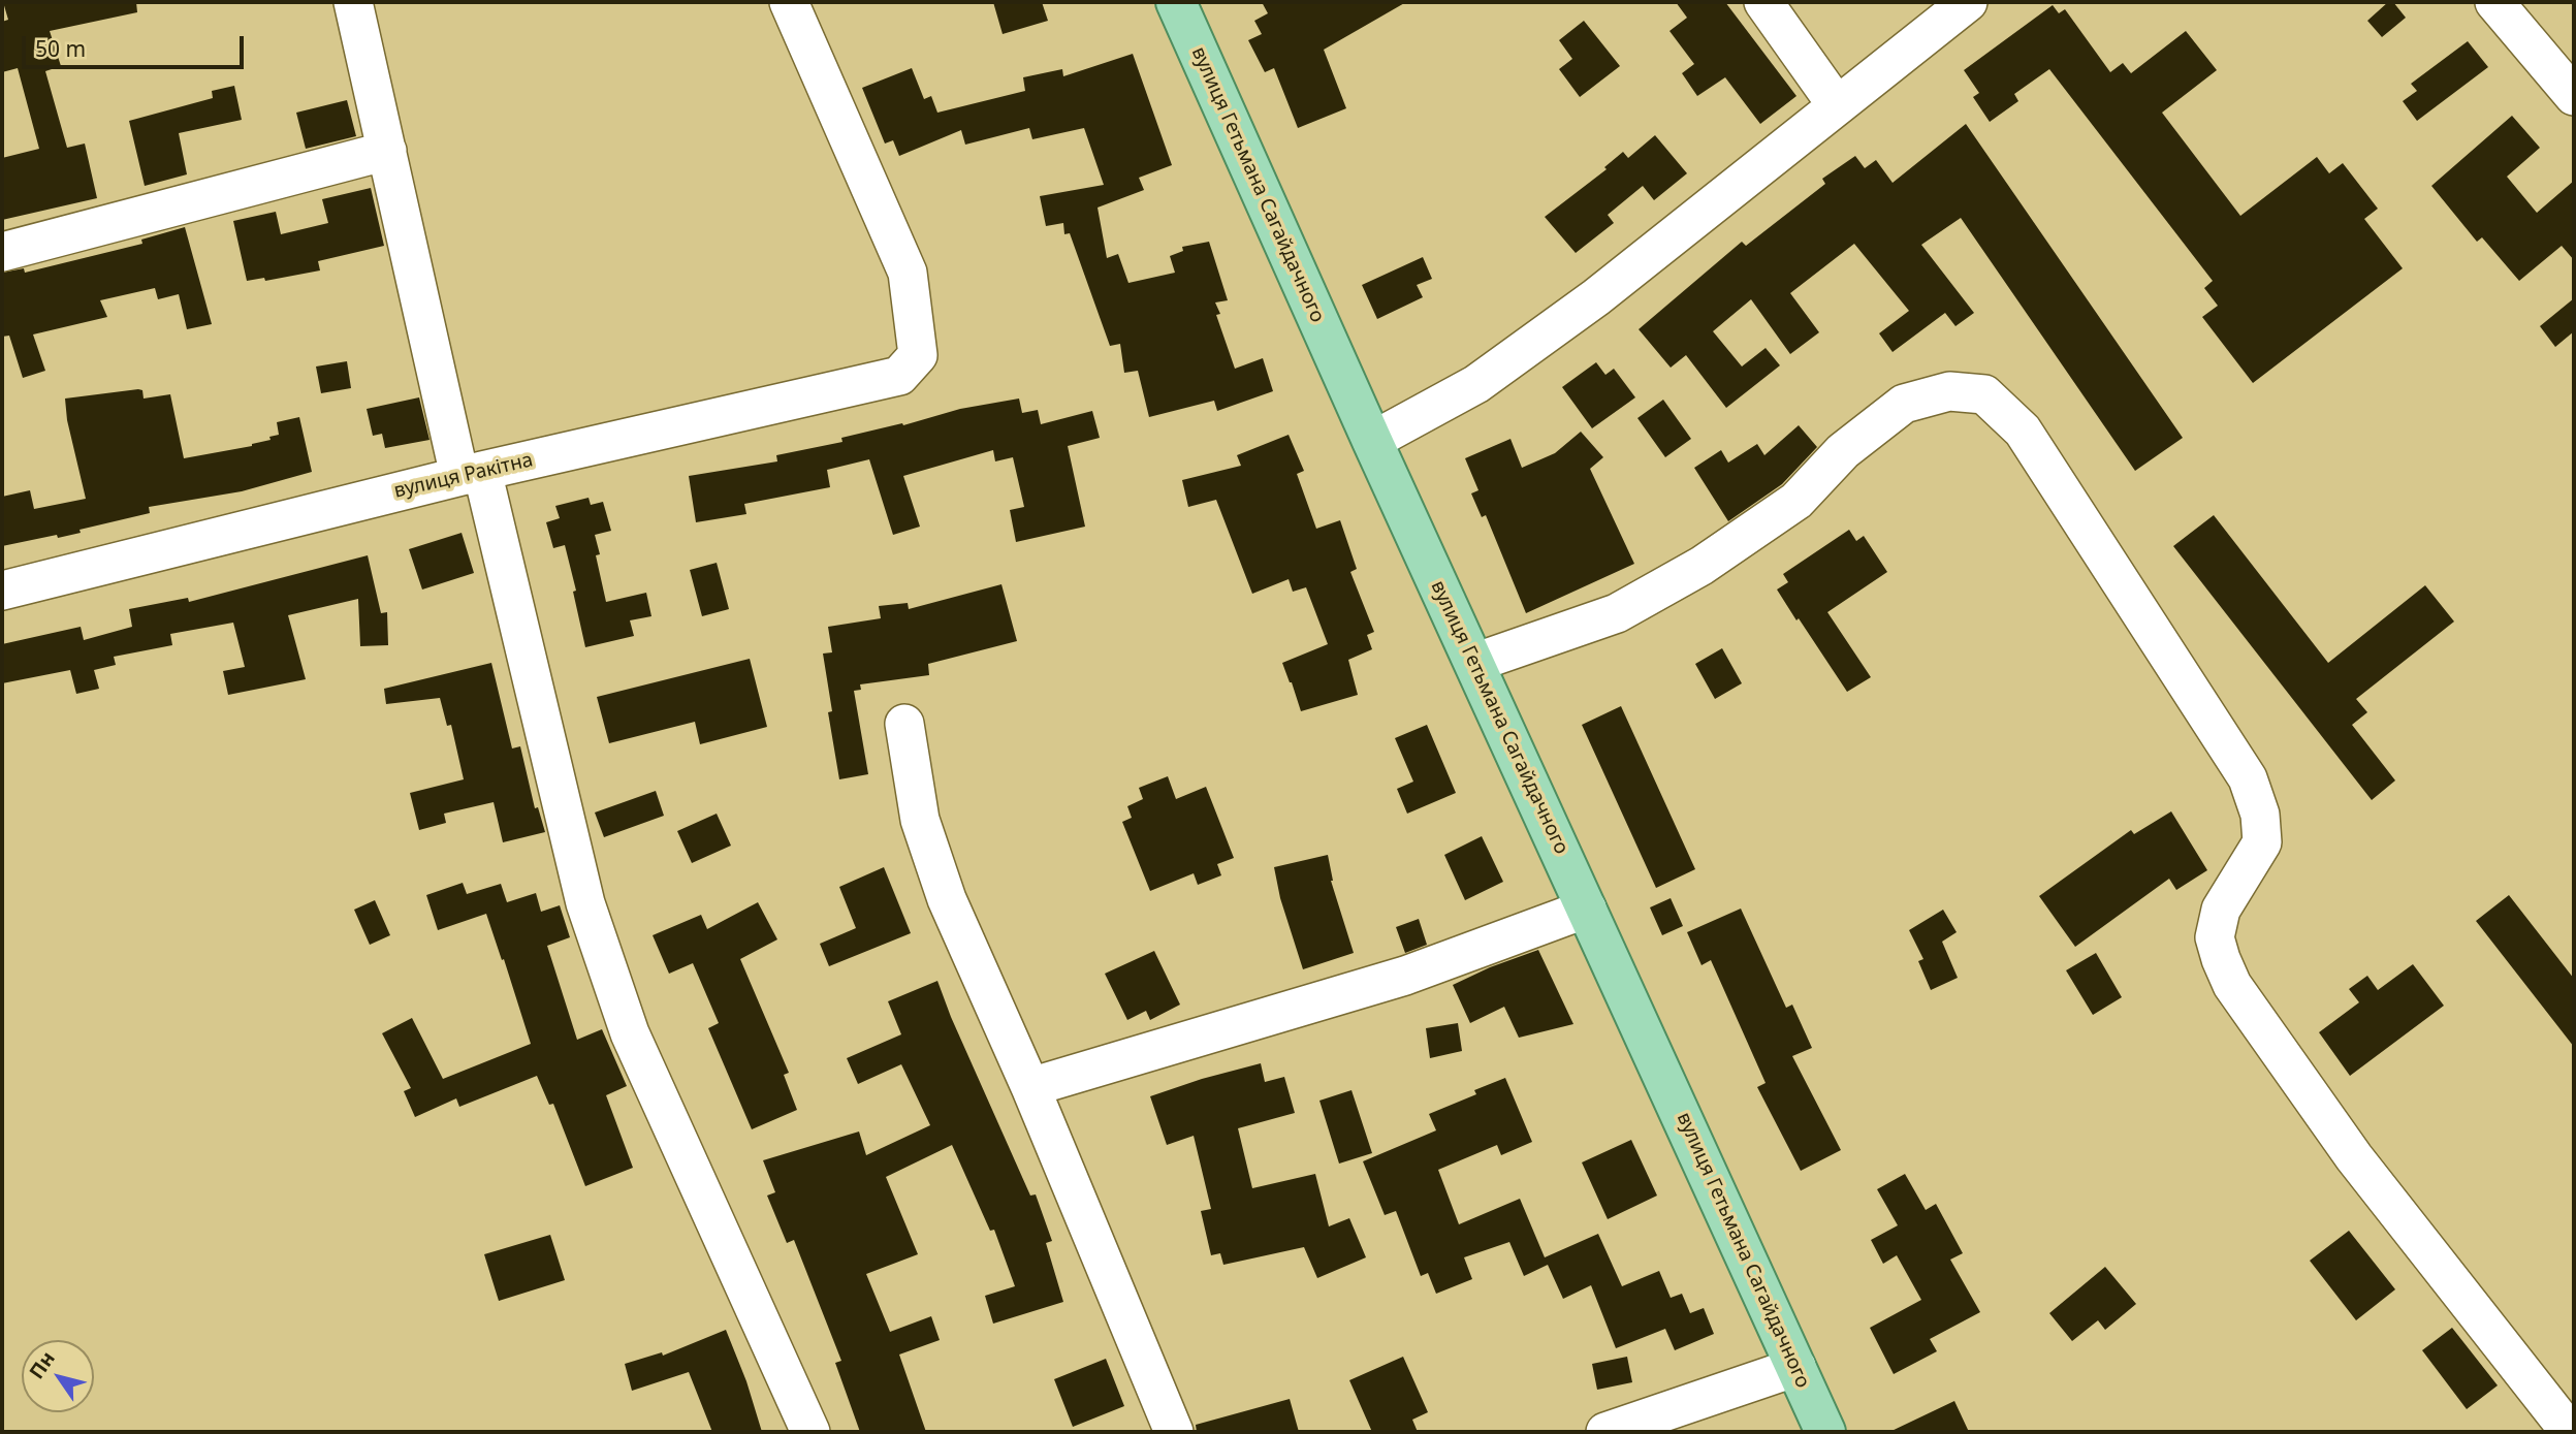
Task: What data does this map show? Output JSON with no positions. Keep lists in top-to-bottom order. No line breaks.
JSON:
{"streets":{"main road":["вулиця Гетьмана Сагайдачного"],"street":["вулиця Ракітна"]},"scale_bar":"50 m","north":"top left"}
